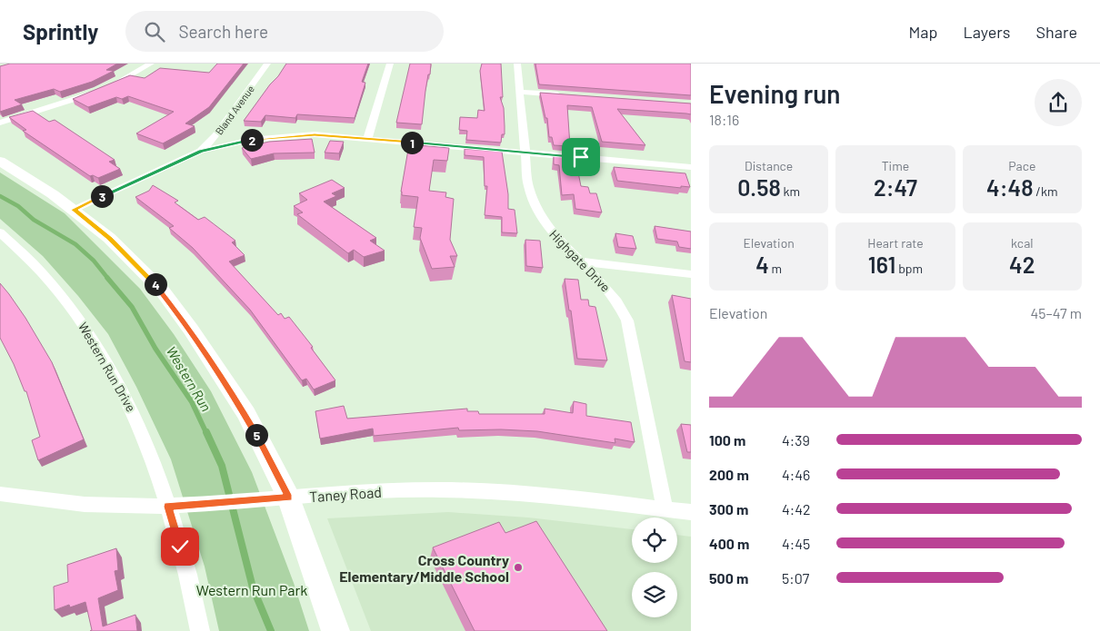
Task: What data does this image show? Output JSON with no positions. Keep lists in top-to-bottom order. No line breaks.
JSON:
{"streets":{"street":["Bland Avenue","Highgate Drive","Western Run Drive","Taney Road"]},"crossings":[["Highgate Drive","Taney Road"],["Western Run Drive","Taney Road"]],"water":["Western Run"],"parks":["Western Run Park"],"places":["Cross Country Elementary/Middle School"],"page":{"header":"Sprintly","search":"Search here","nav":["Map","Layers","Share"],"heading":["Evening run","18:16"],"pins":["2","1","3","4","5"],"stats":[["Distance","0.58 km"],["Time","2:47"],["Pace","4:48 /km"],["Elevation","4 m"],["Heart rate","161 bpm"],["kcal","42"]],"chart":["Elevation","45–47 m"],"list":[{"name":"100 m","note":"4:39"},{"name":"200 m","note":"4:46"},{"name":"300 m","note":"4:42"},{"name":"400 m","note":"4:45"},{"name":"500 m","note":"5:07"}]}}
